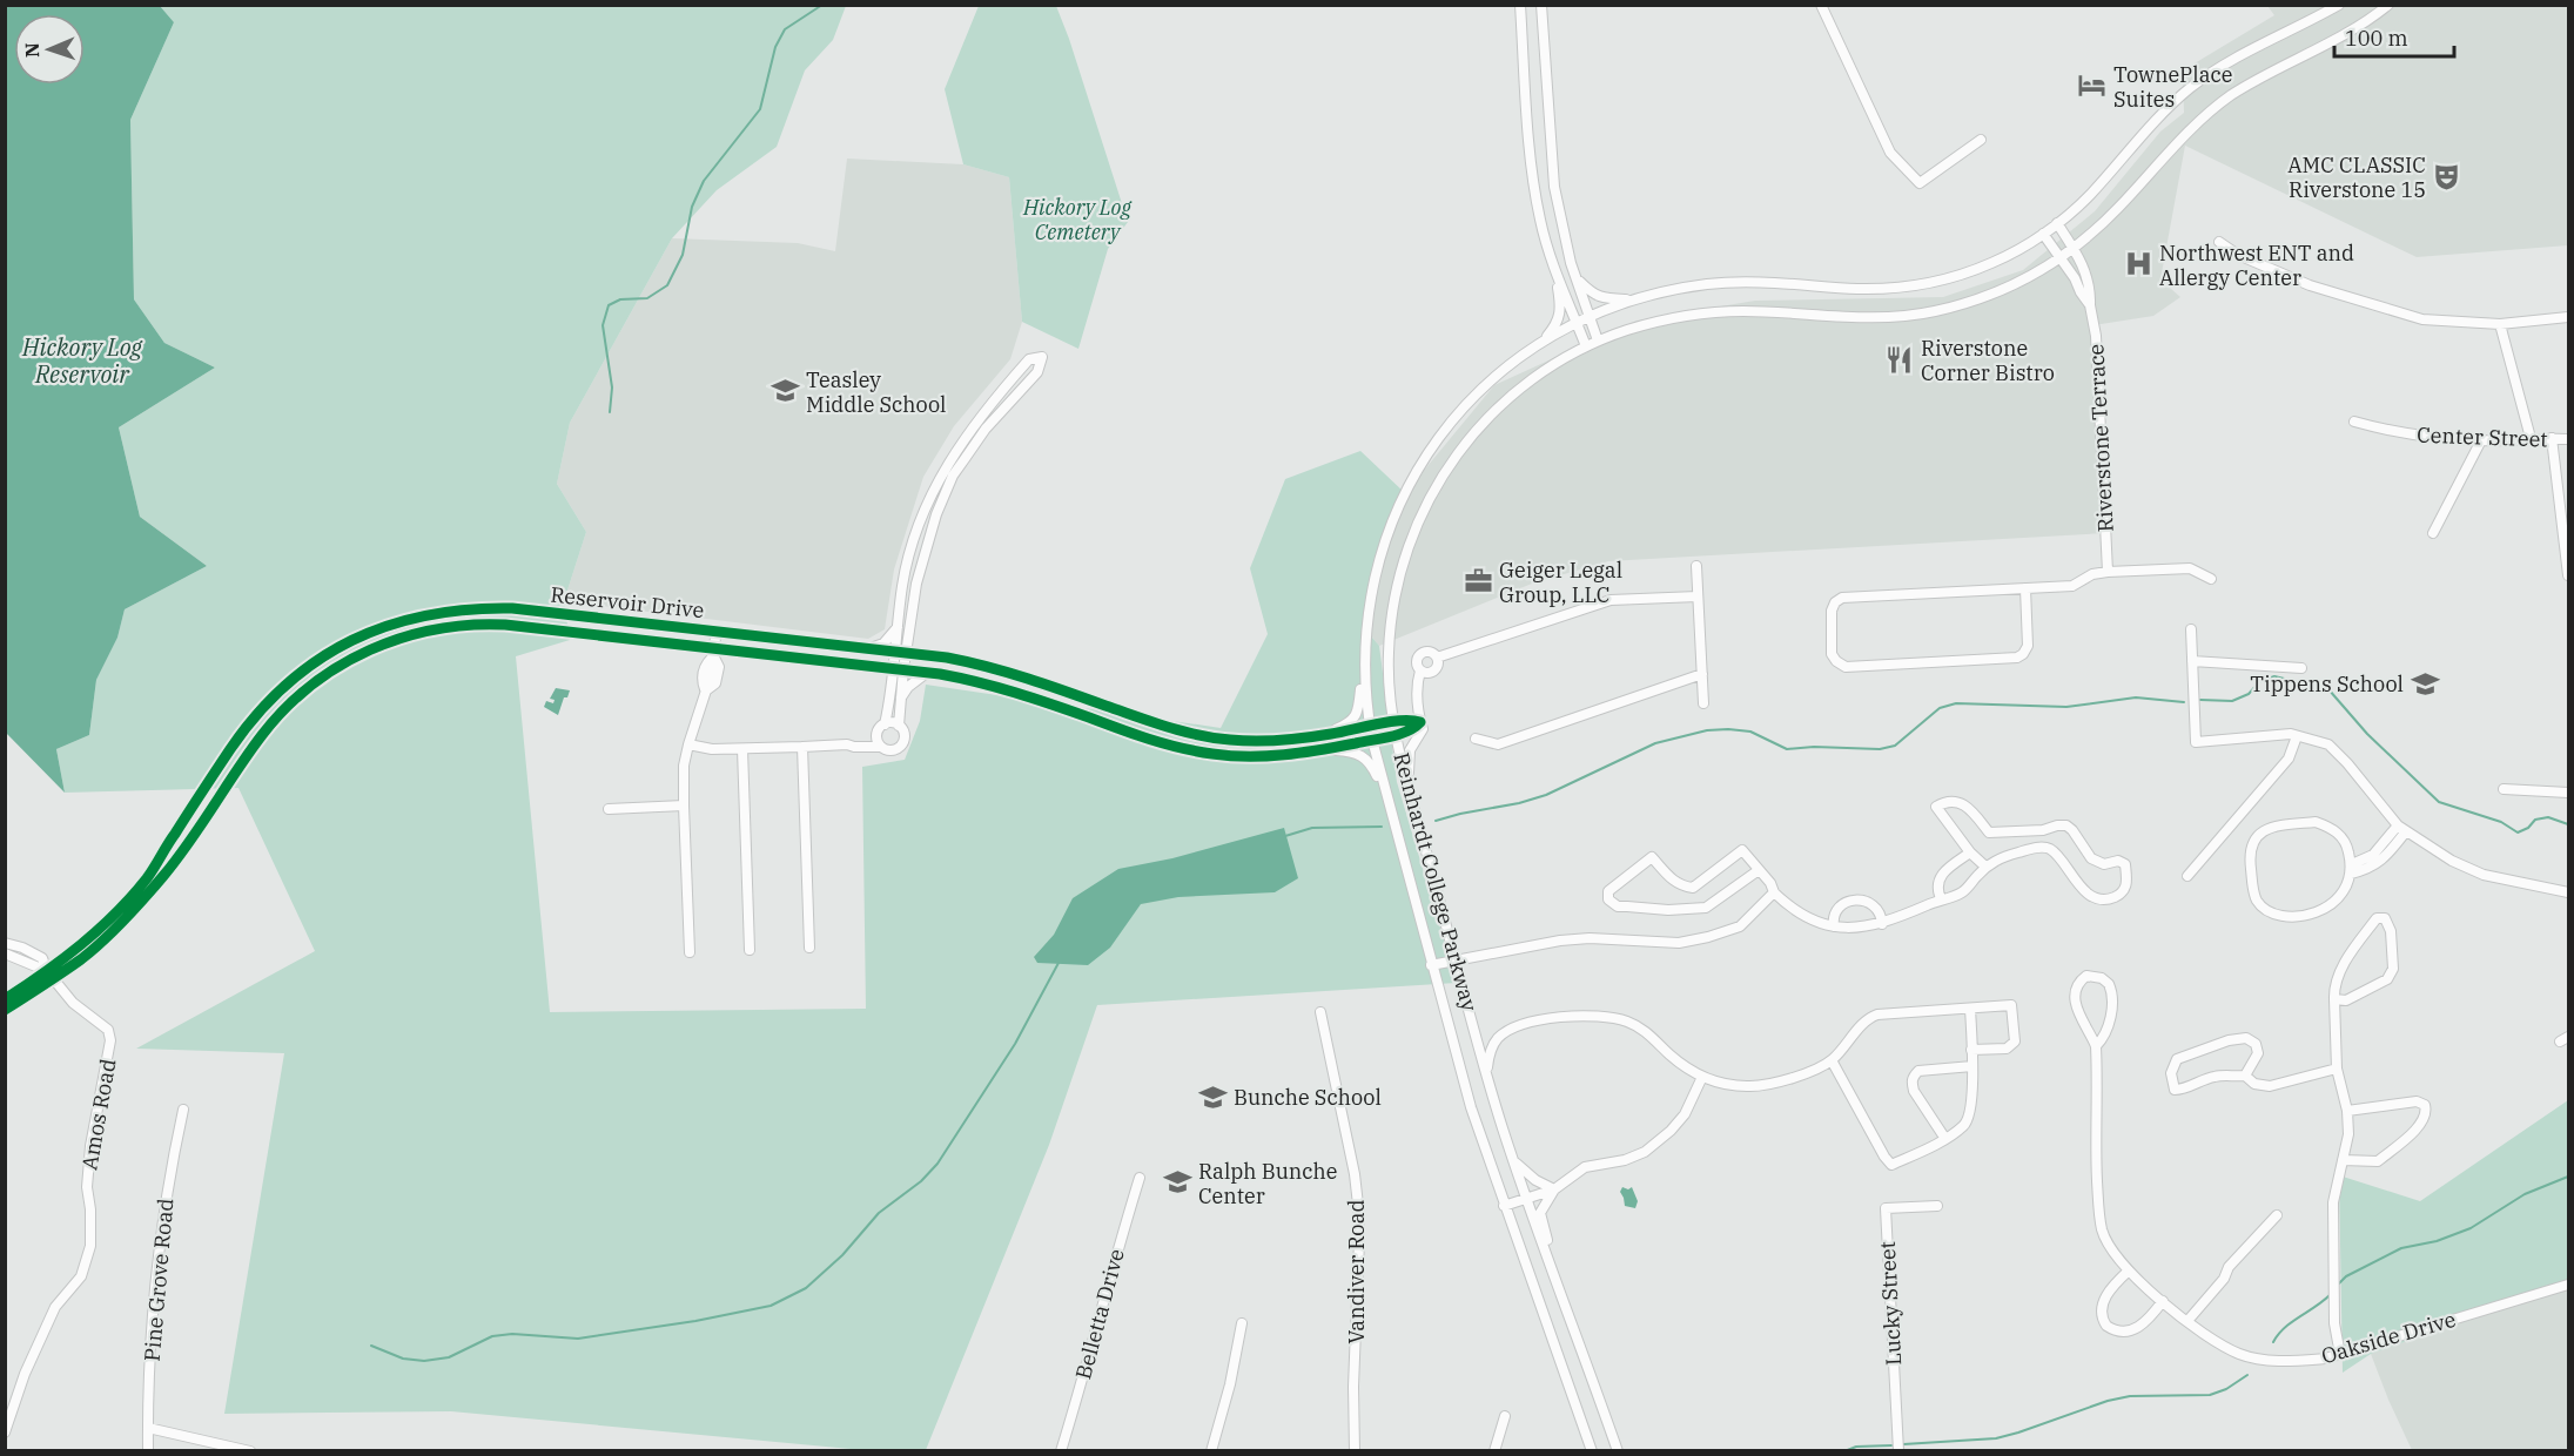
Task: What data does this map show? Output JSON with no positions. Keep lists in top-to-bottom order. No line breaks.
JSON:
{"streets":{"street":["Center Street","Riverstone Terrace","Reservoir Drive","Reinhardt College Parkway","Amos Road","Vandiver Road","Pine Grove Road","Lucky Street","Belletta Drive","Oakside Drive"]},"crossings":[["Riverstone Terrace","Reinhardt College Parkway"],["Reservoir Drive","Reinhardt College Parkway"],["Reservoir Drive","Amos Road"]],"water":["Hickory Log Reservoir"],"parks":["Hickory Log Cemetery"],"places":{"hotel":["TownePlace Suites"],"theatre":["AMC CLASSIC Riverstone 15"],"hospital":["Northwest ENT and Allergy Center"],"restaurant":["Riverstone Corner Bistro"],"school or university":["Teasley Middle School","Tippens School","Bunche School","Ralph Bunche Center"],"office":["Geiger Legal Group, LLC"]},"scale_bar":"100 m","north":"left"}
